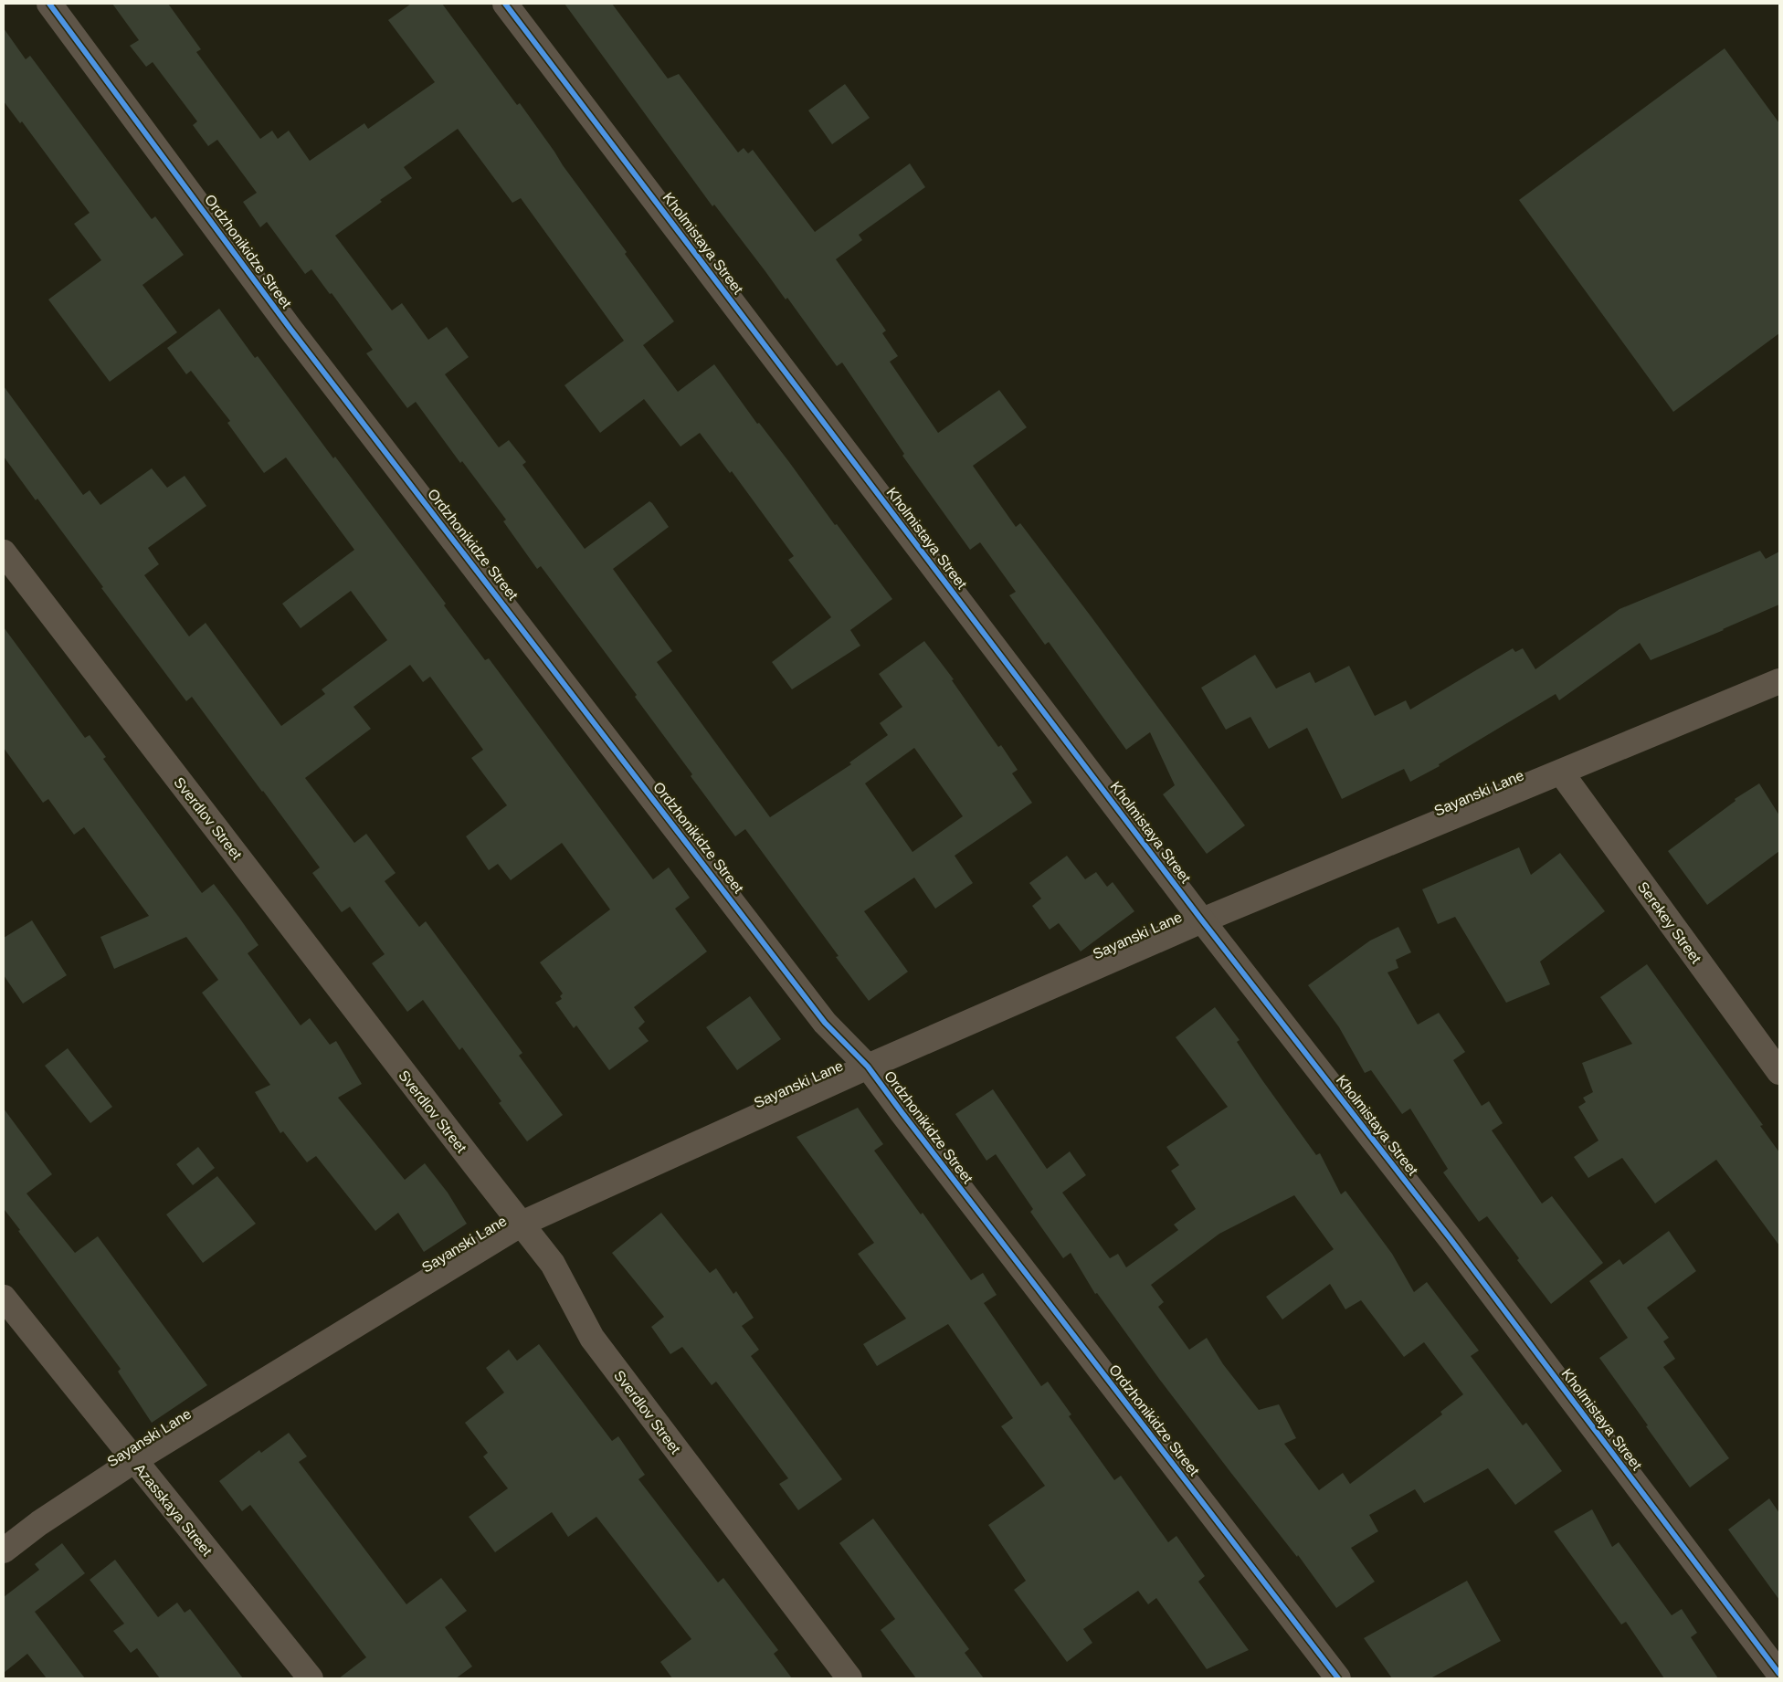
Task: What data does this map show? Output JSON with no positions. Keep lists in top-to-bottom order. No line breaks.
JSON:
{"streets":{"street":["Kholmistaya Street","Ordzhonikidze Street","Sayanski Lane","Sverdlov Street","Serekey Street","Azasskaya Street"]},"crossings":[["Kholmistaya Street","Sayanski Lane"],["Ordzhonikidze Street","Sayanski Lane"],["Sayanski Lane","Sverdlov Street"],["Sayanski Lane","Serekey Street"],["Sayanski Lane","Azasskaya Street"]]}
